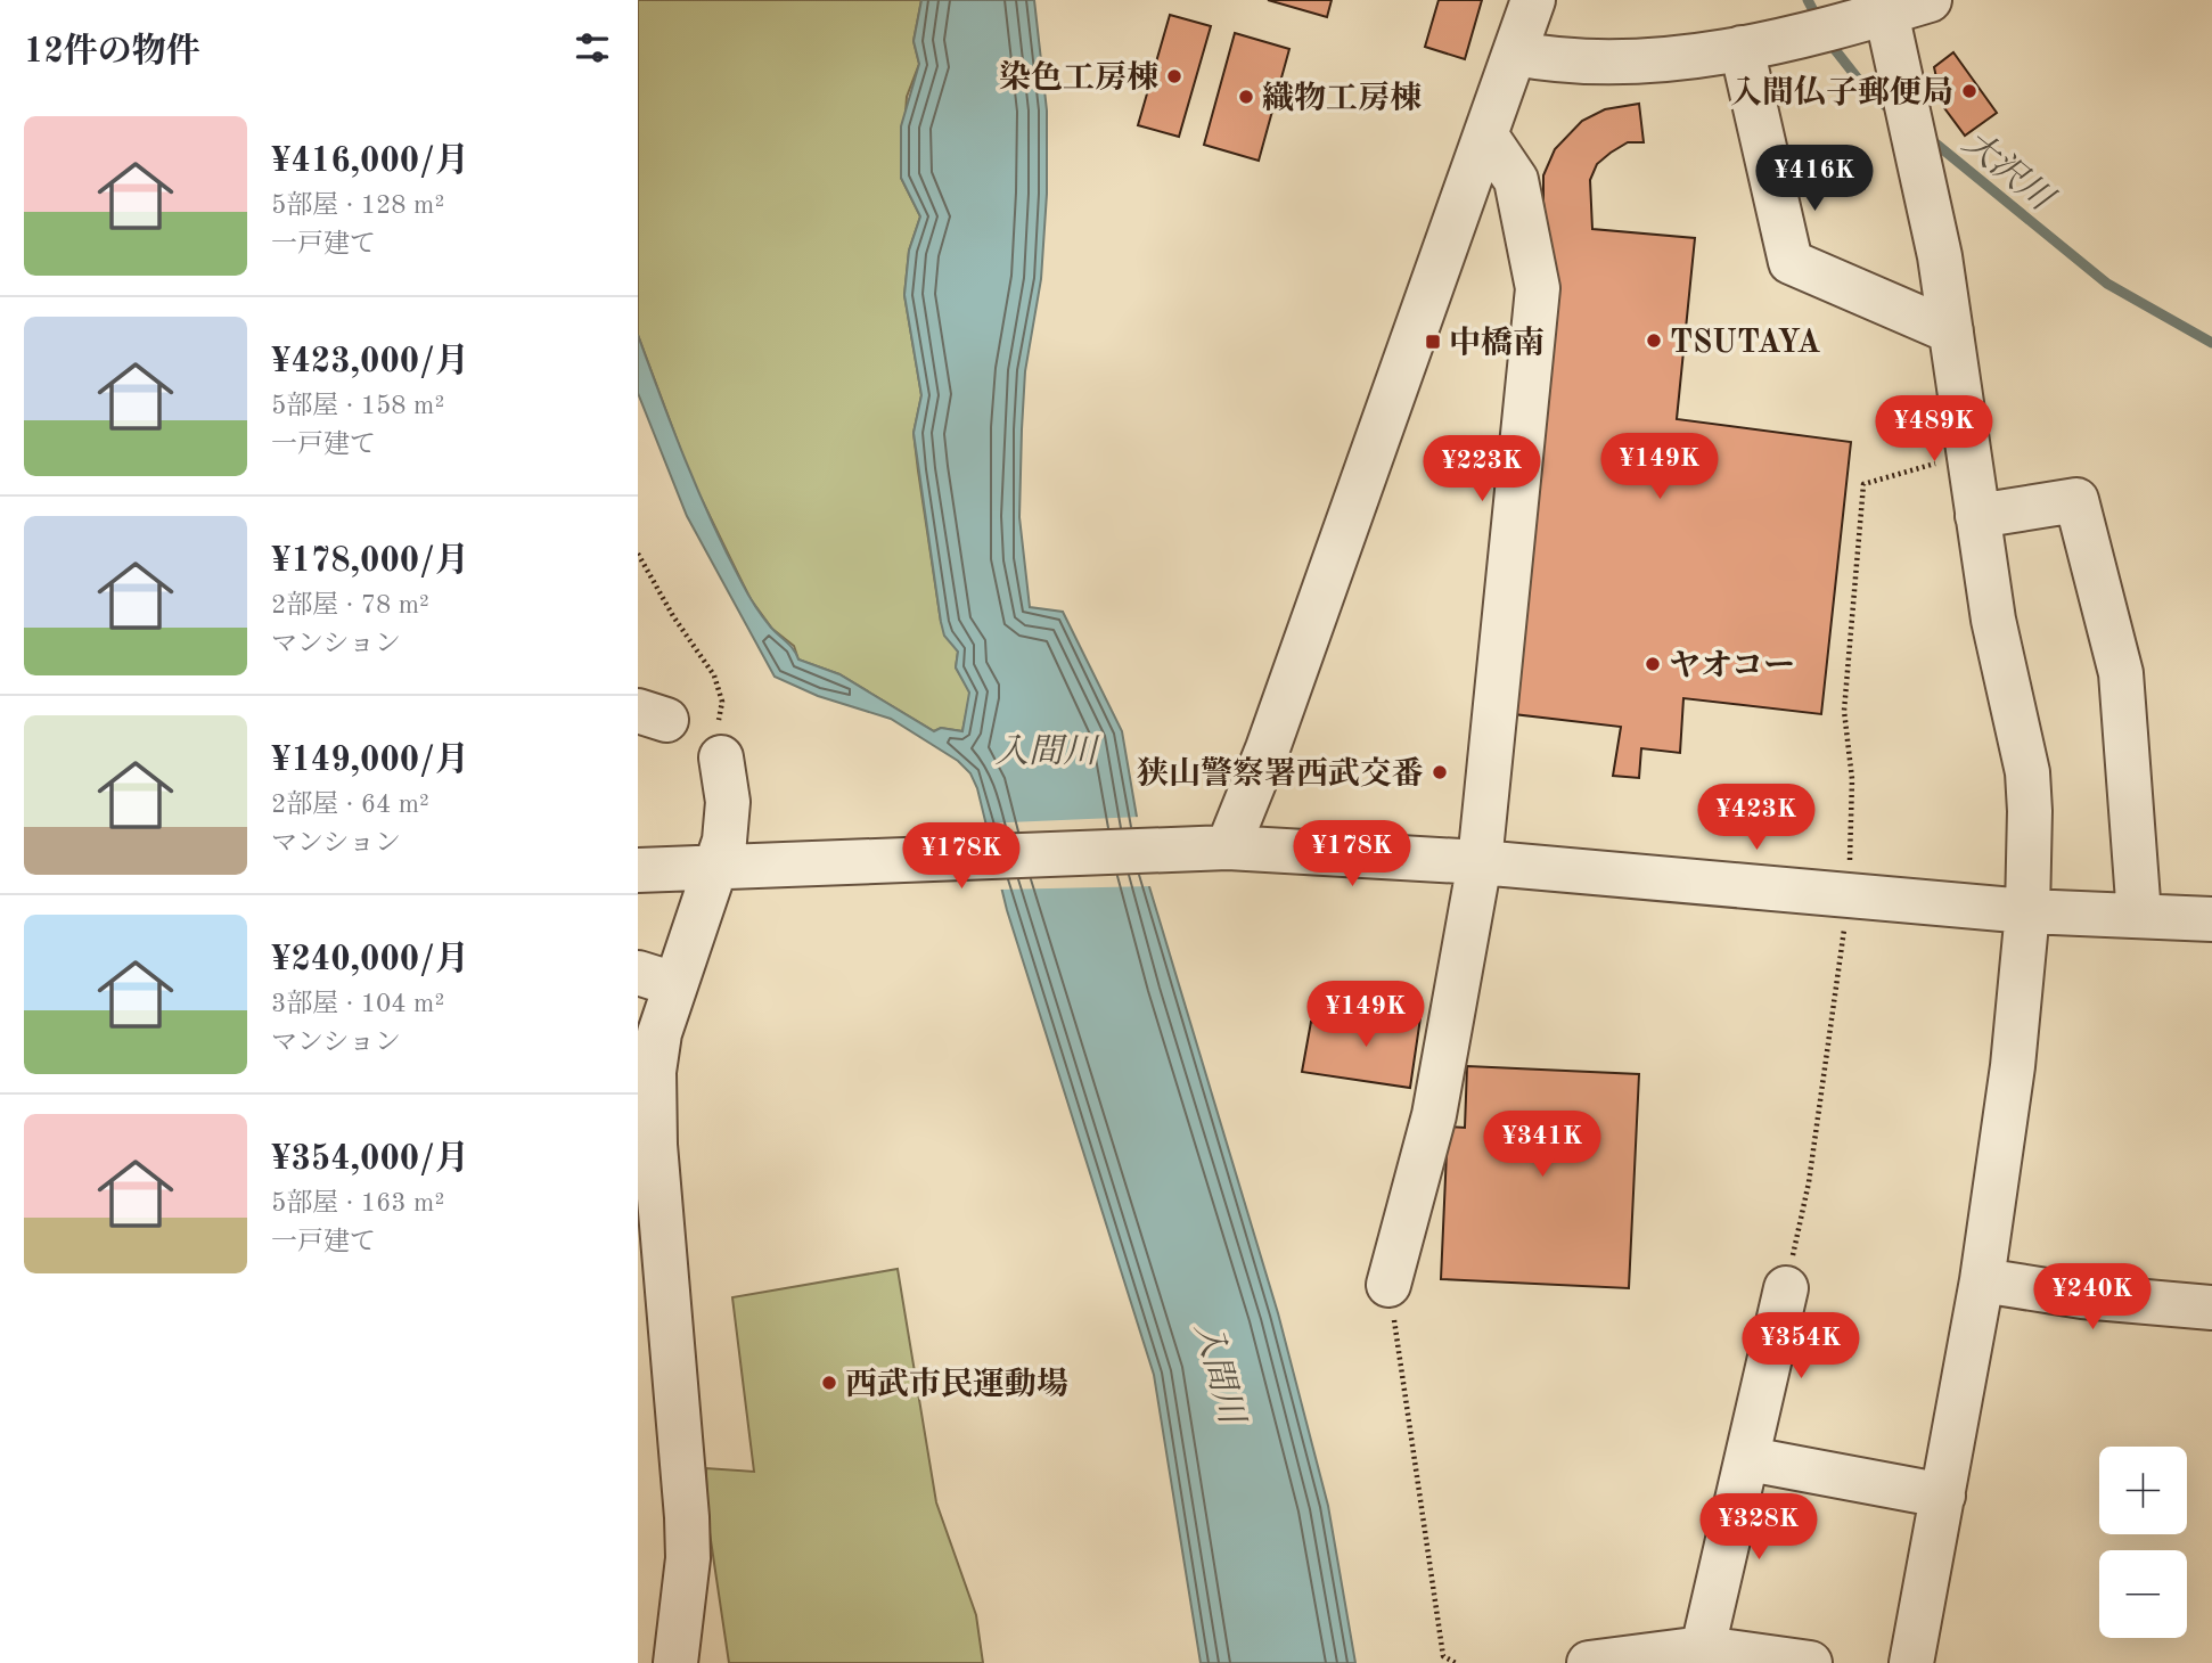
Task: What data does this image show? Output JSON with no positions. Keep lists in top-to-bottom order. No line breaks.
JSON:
{"water":["大沢川","入間川"],"places":{"other":["染色工房棟","入間仏子郵便局","織物工房棟","TSUTAYA","ヤオコー","狭山警察署西武交番","西武市民運動場"],"transit":["中橋南"]},"page":{"heading":"12件の物件","list":[{"name":"¥416,000/月","note":"5部屋 · 128 m² · 一戸建て"},{"name":"¥423,000/月","note":"5部屋 · 158 m² · 一戸建て"},{"name":"¥178,000/月","note":"2部屋 · 78 m² · マンション"},{"name":"¥149,000/月","note":"2部屋 · 64 m² · マンション"},{"name":"¥240,000/月","note":"3部屋 · 104 m² · マンション"},{"name":"¥354,000/月","note":"5部屋 · 163 m² · 一戸建て"}],"price":["¥416K","¥489K","¥149K","¥223K","¥423K","¥178K","¥178K","¥149K","¥341K","¥240K","¥354K","¥328K"],"map_buttons":["+","−"]}}
